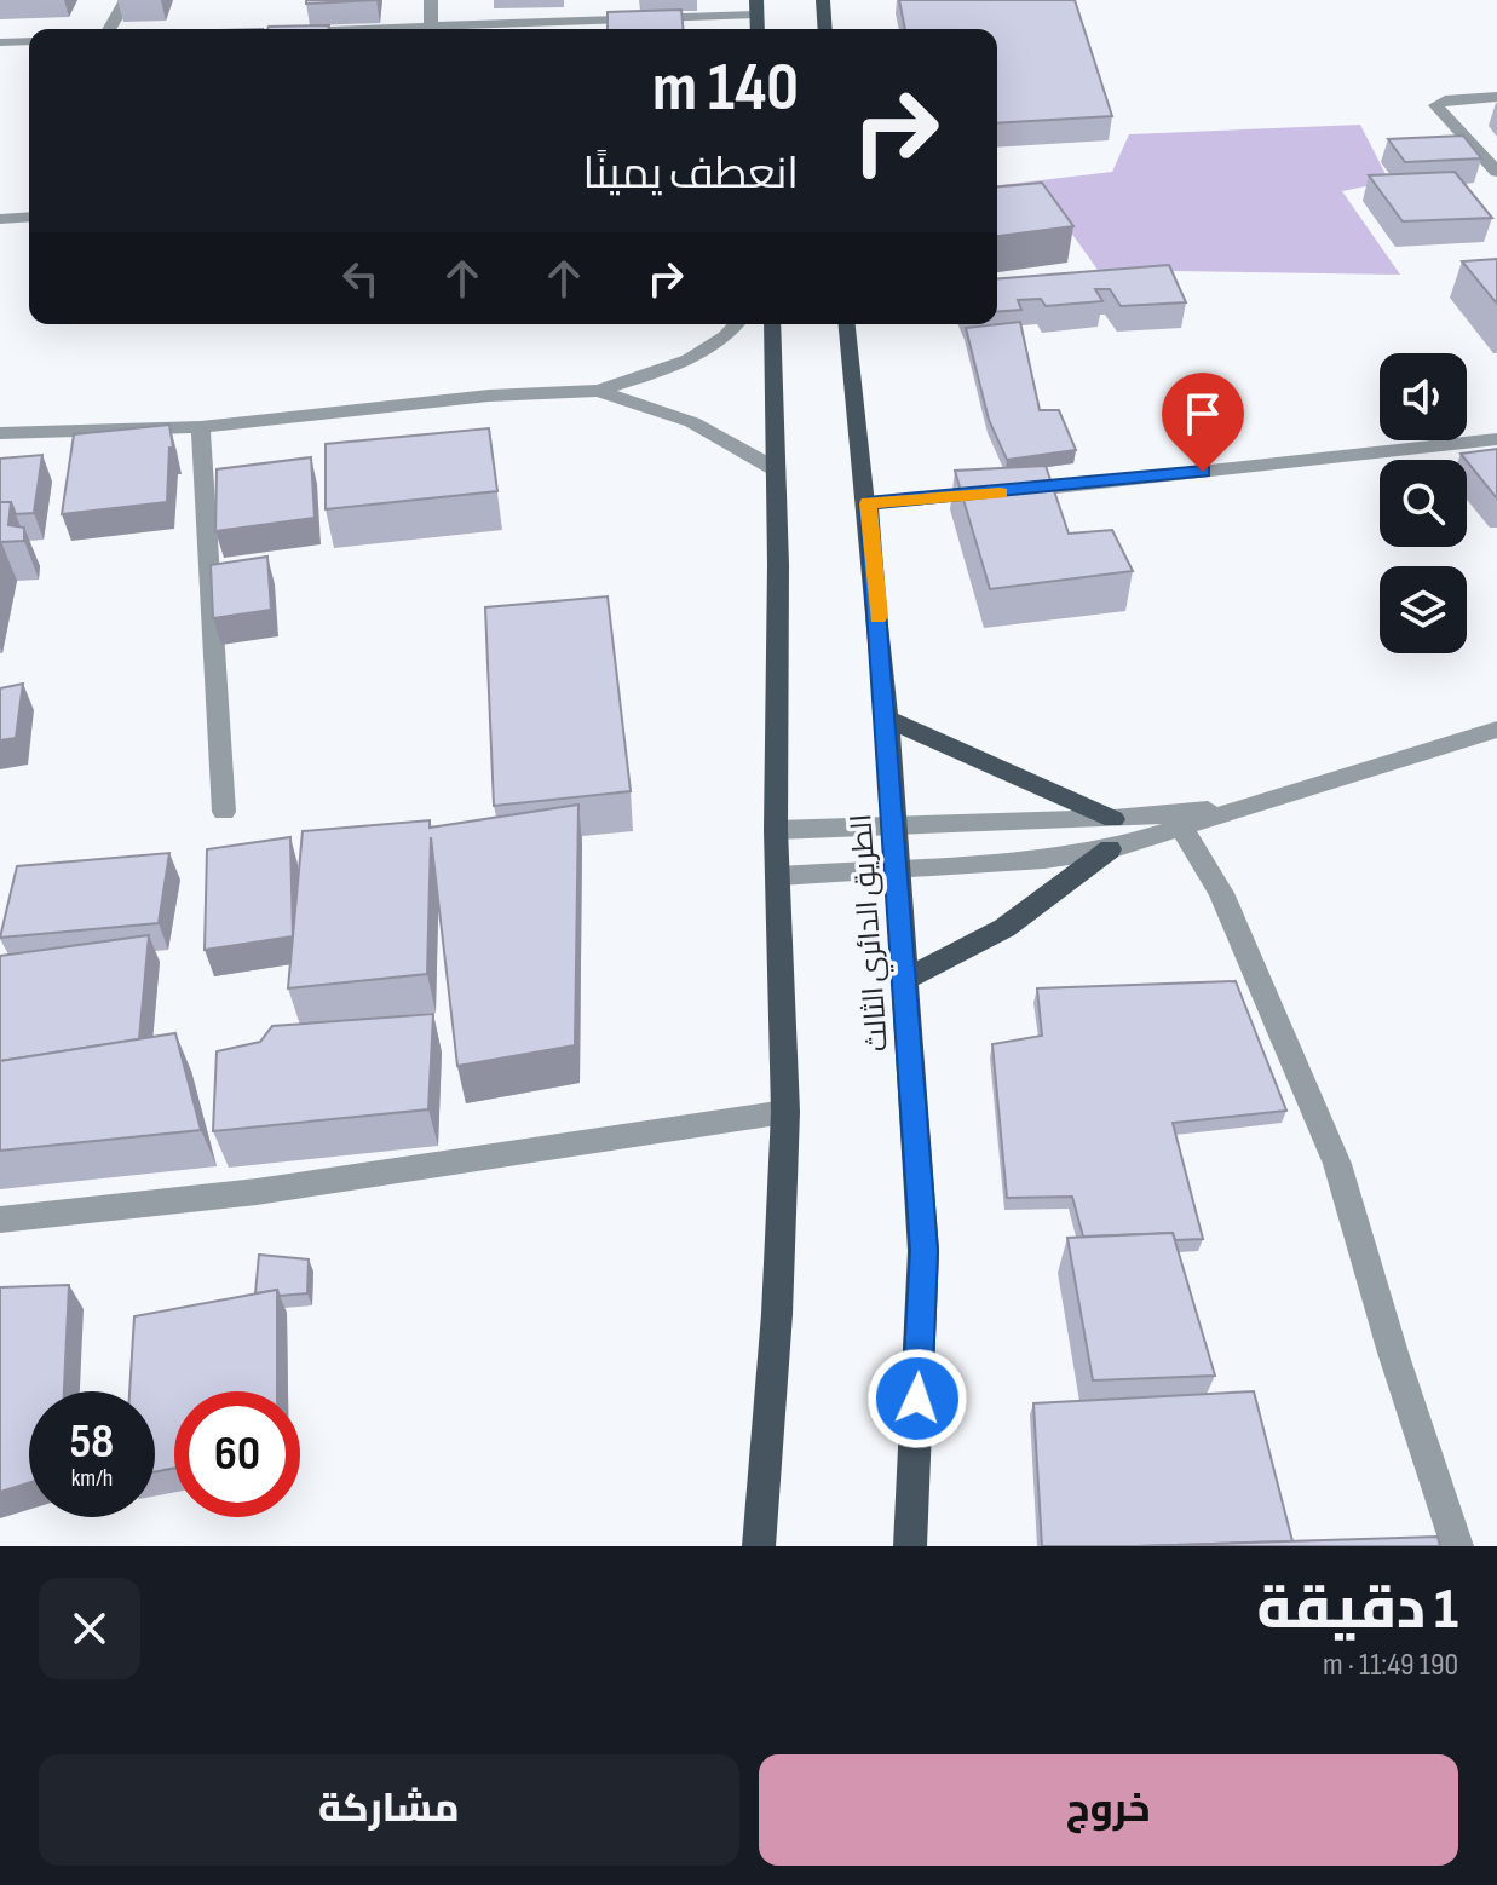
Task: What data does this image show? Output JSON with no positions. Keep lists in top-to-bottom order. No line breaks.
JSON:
{"streets":{"main road":["الطريق الدائري الثالث"]},"page":{"turn":["140 m","انعطف يمينًا"],"speed":"58 km/h","limit":"60","heading":["1 دقيقة","190 m · 11:49"],"buttons":["خروج","مشاركة"]}}
